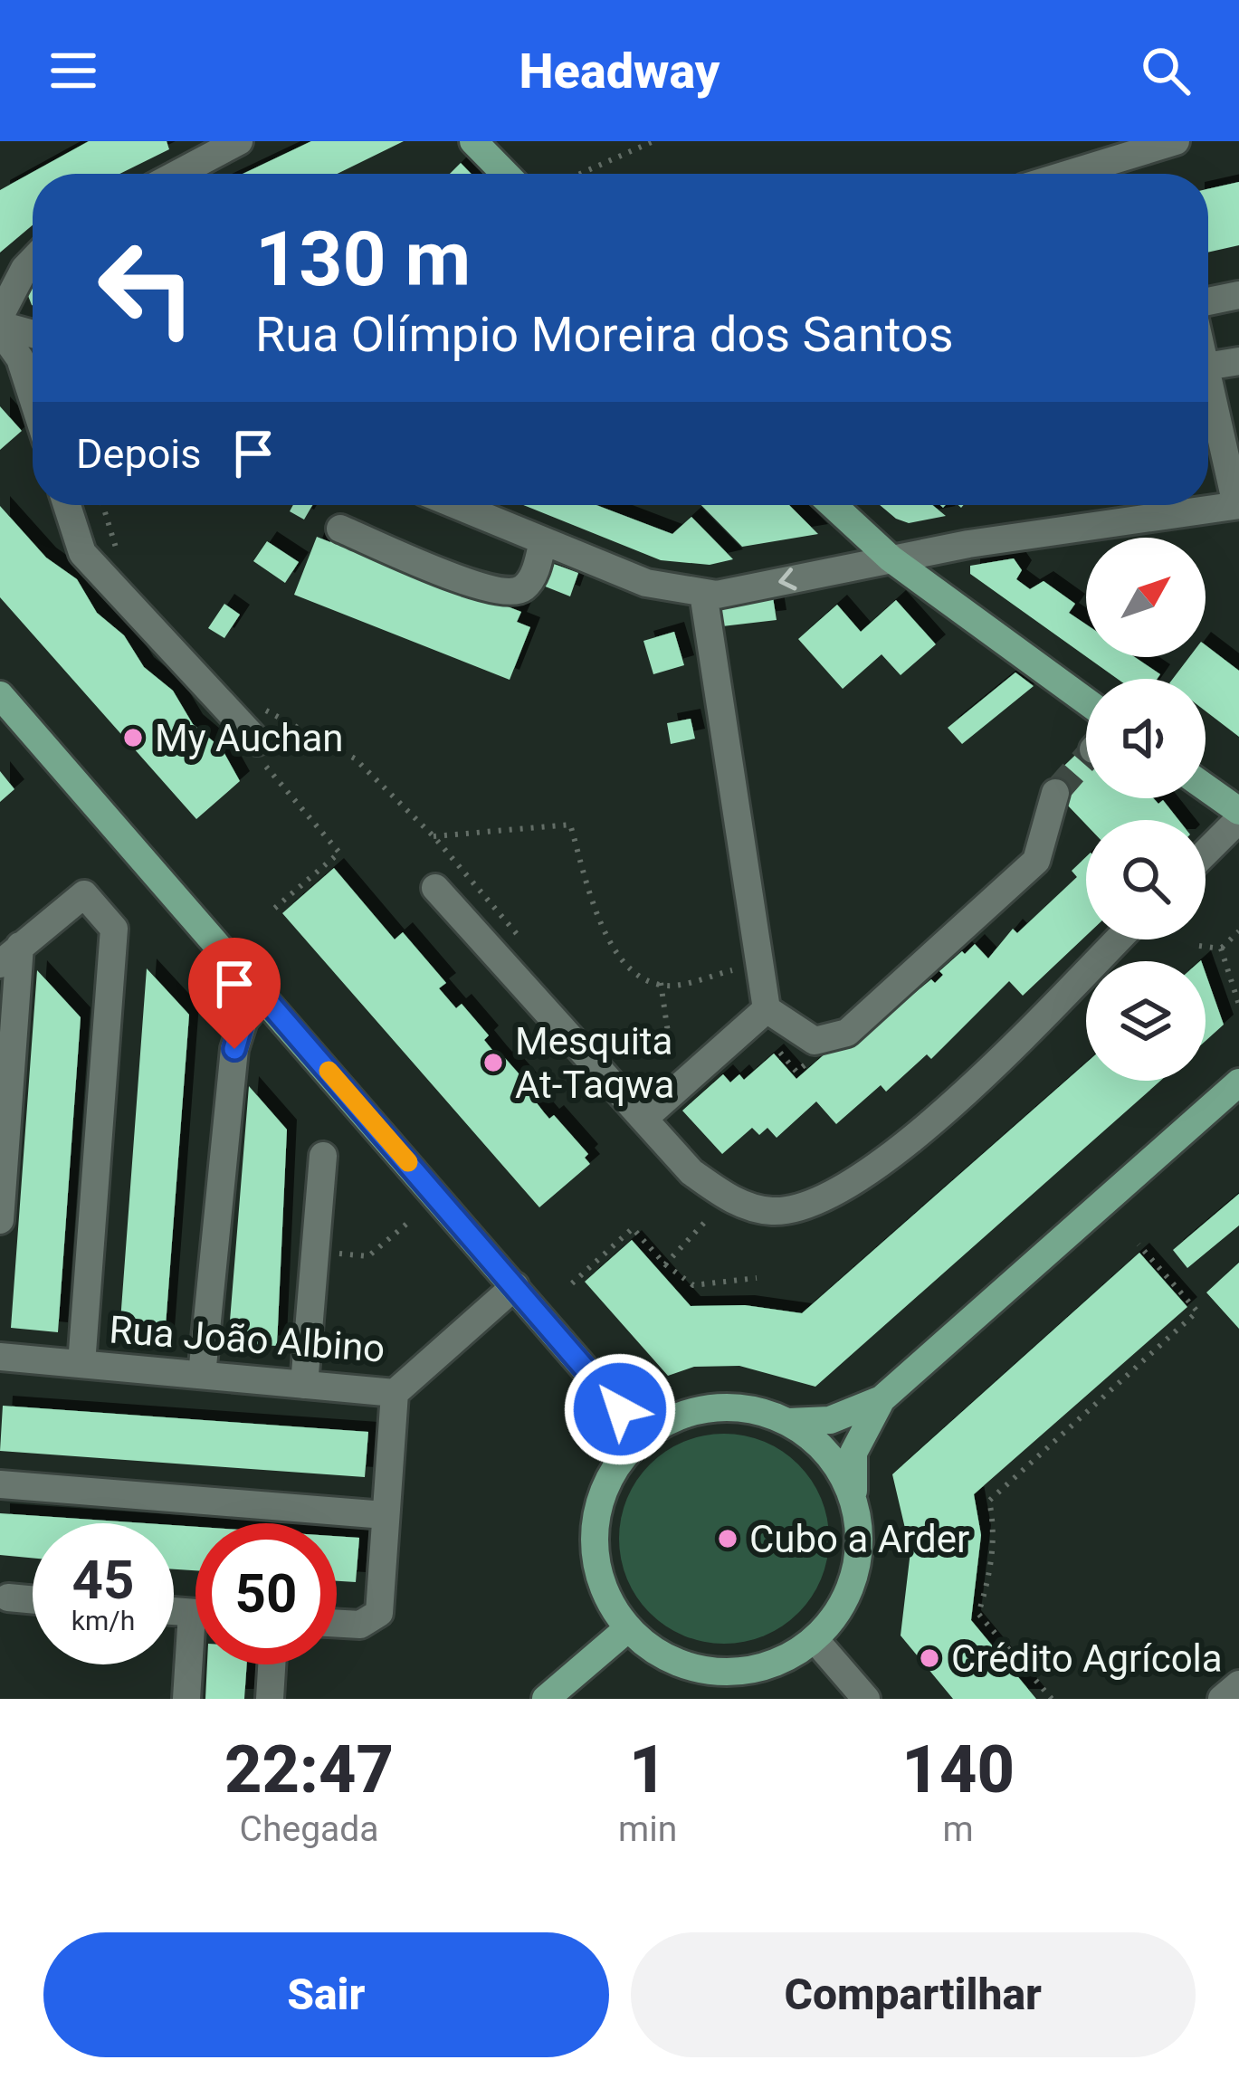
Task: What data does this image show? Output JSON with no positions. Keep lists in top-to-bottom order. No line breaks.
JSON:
{"streets":{"street":["Rua João Albino"]},"places":["My Auchan","Mesquita At-Taqwa","Cubo a Arder","Crédito Agrícola"],"north":"top right","page":{"header":"Headway","turn":["130 m","Rua Olímpio Moreira dos Santos"],"then":"Depois","speed":"45 km/h","limit":"50","eta":["22:47","Chegada","1","min","140","m"],"buttons":["Sair","Compartilhar"]}}
